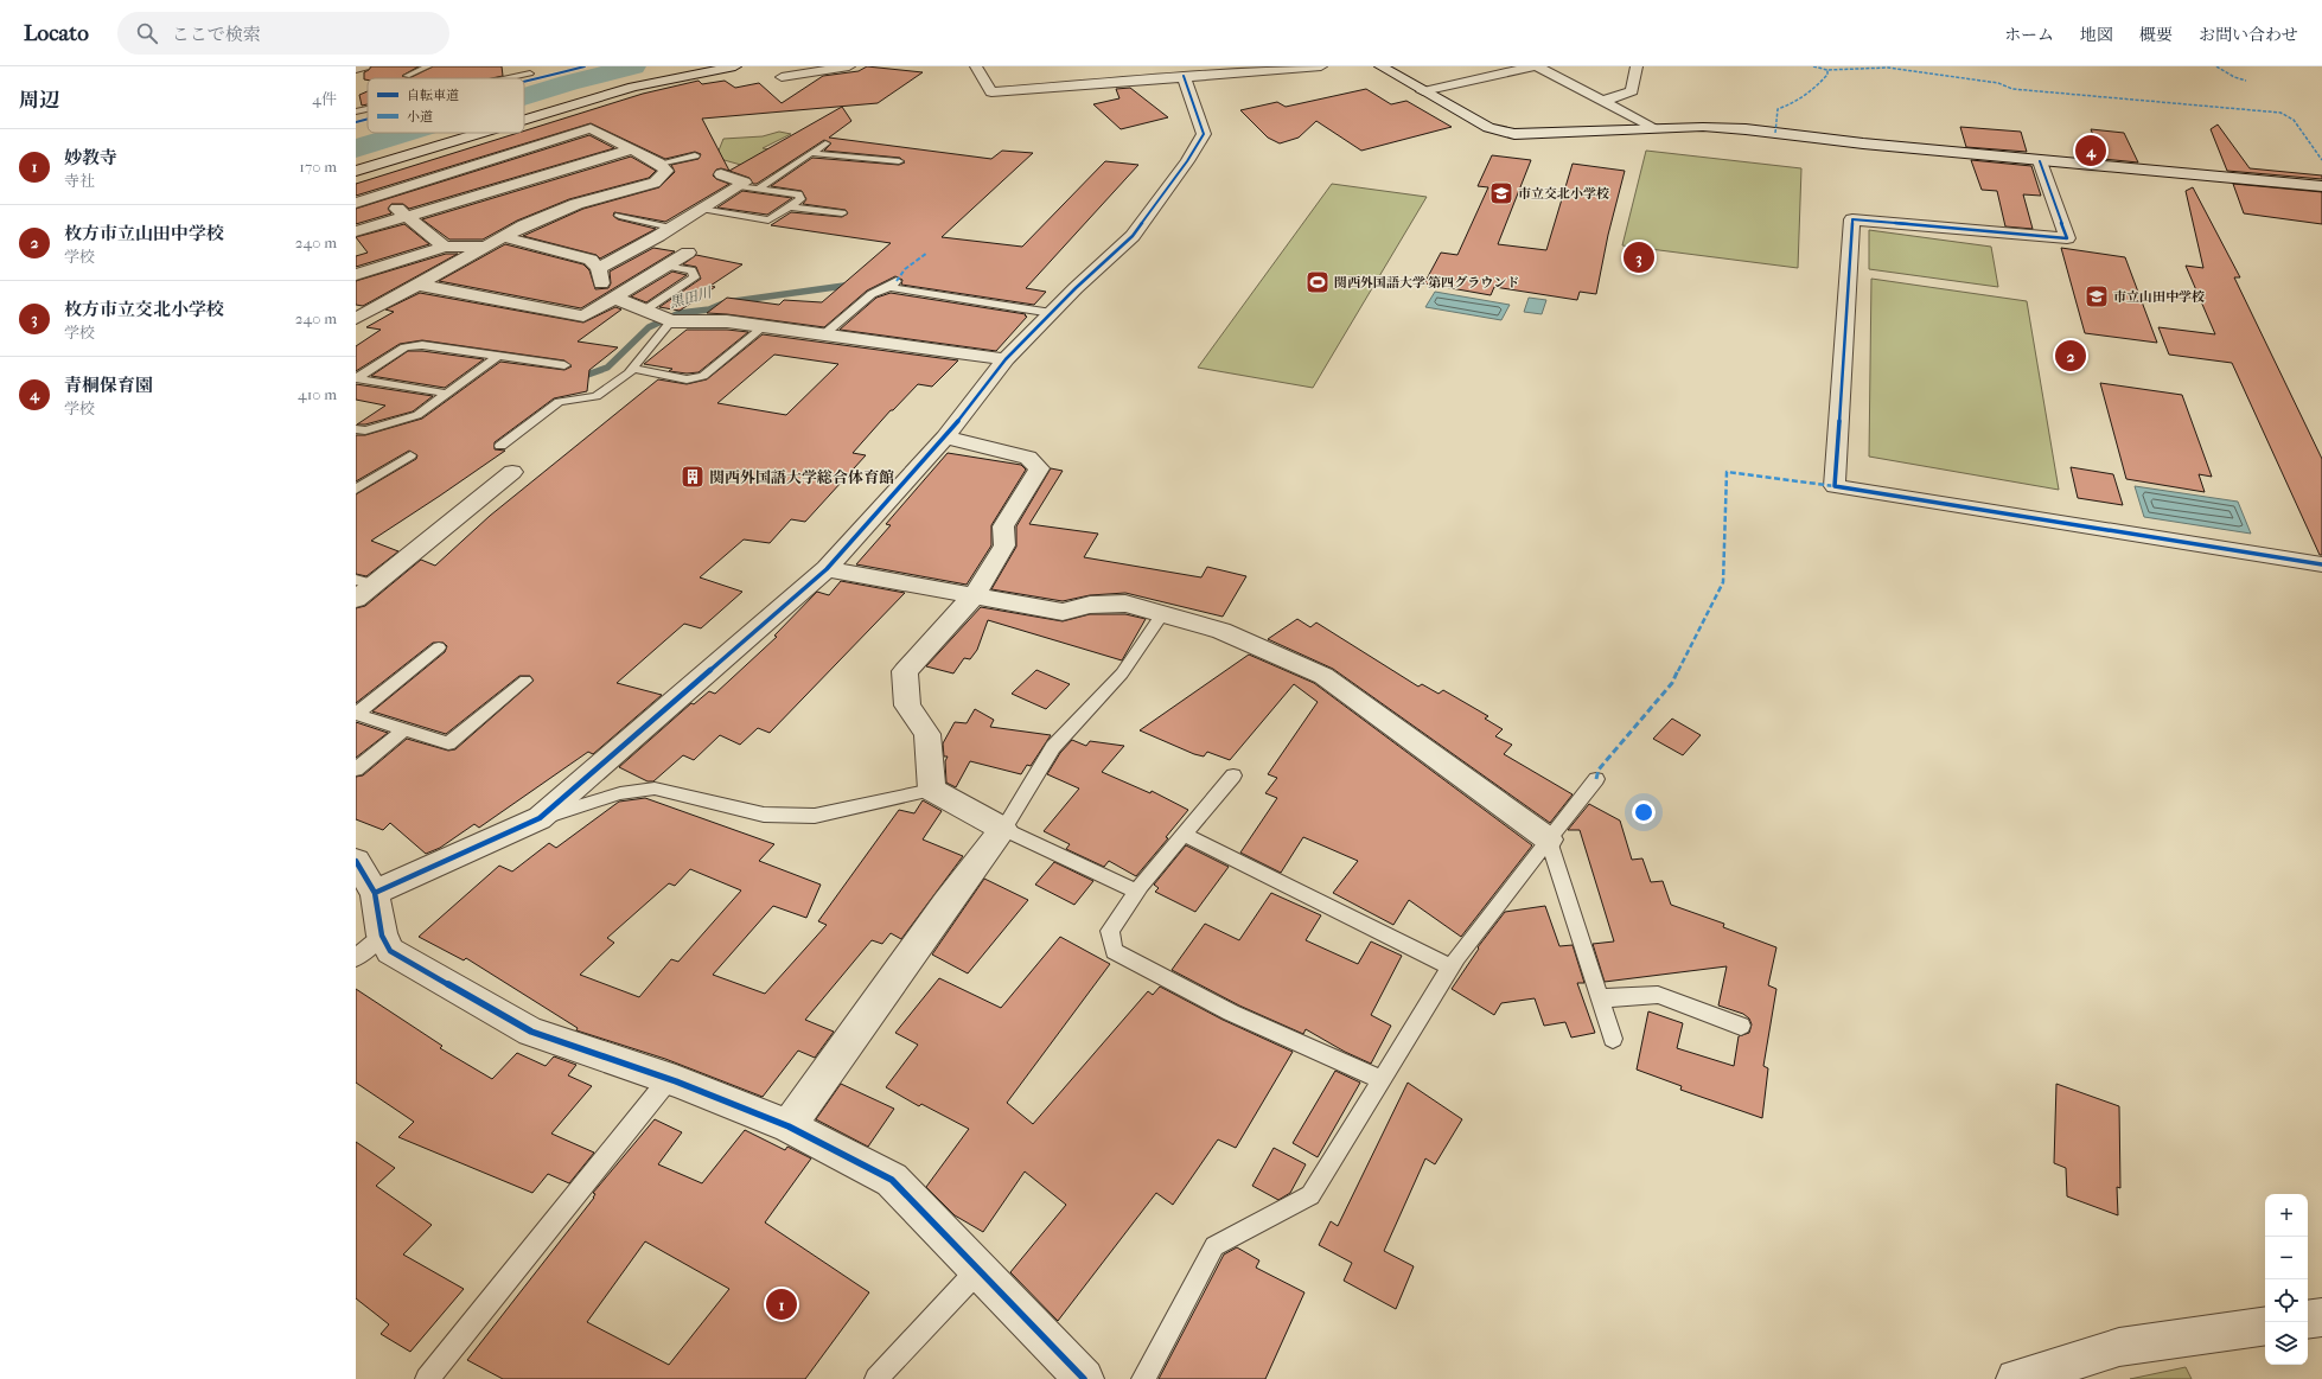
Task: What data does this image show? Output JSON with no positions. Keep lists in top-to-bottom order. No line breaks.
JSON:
{"water":["黒田川"],"places":{"school or university":["市立交北小学校","市立山田中学校"],"sports":["関西外国語大学 第四グラウンド"],"building":["関西外国語大学総合体育館"]},"legend":["自転車道","小道"],"page":{"header":"Locato","search":"ここで検索","nav":["ホーム","地図","概要","お問い合わせ"],"heading":["周辺","4件"],"list":[{"mark":"1","name":"妙教寺","note":"寺社","value":"170 m"},{"mark":"2","name":"枚方市立山田中学校","note":"学校","value":"240 m"},{"mark":"3","name":"枚方市立交北小学校","note":"学校","value":"240 m"},{"mark":"4","name":"青桐保育園","note":"学校","value":"410 m"}],"pins":["4","3","2","1"],"map_buttons":["+","−"]}}
